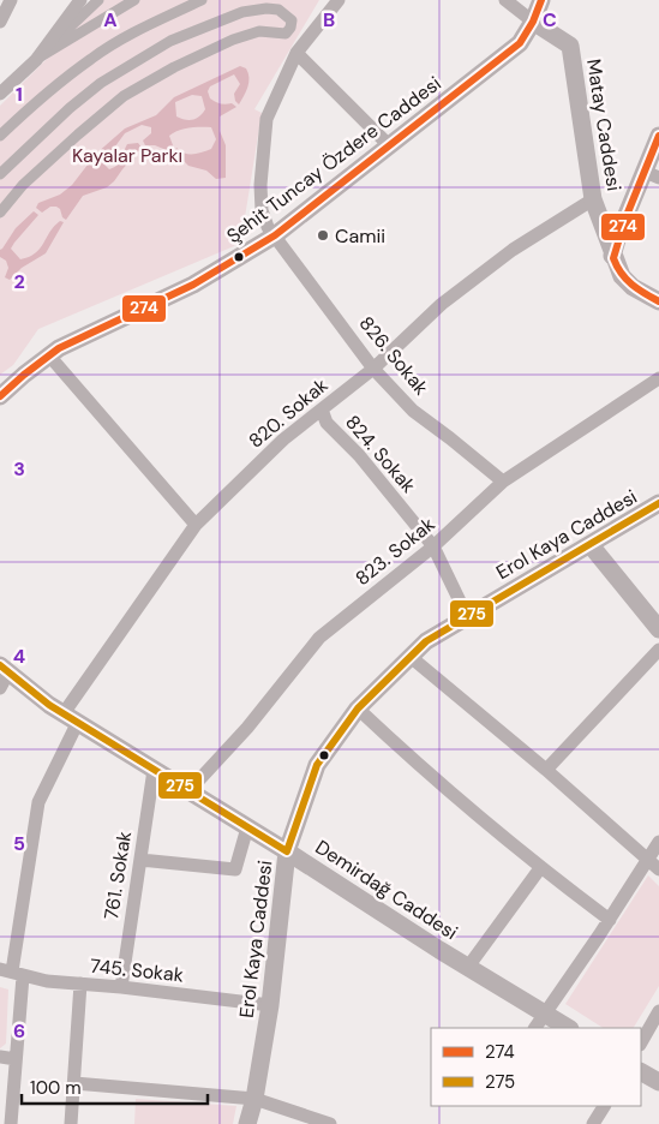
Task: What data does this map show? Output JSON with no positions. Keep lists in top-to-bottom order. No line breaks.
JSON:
{"streets":{"street":["Matay Caddesi","Şehit Tuncay Özdere Caddesi","826. Sokak","820. Sokak","824. Sokak","Erol Kaya Caddesi","823. Sokak","761. Sokak","Demirdağ Caddesi","745. Sokak"]},"crossings":[["Matay Caddesi","Şehit Tuncay Özdere Caddesi"],["Matay Caddesi","820. Sokak"],["Şehit Tuncay Özdere Caddesi","826. Sokak"],["826. Sokak","820. Sokak"],["826. Sokak","823. Sokak"],["820. Sokak","824. Sokak"],["820. Sokak","Demirdağ Caddesi"],["820. Sokak","745. Sokak"],["824. Sokak","Erol Kaya Caddesi"],["824. Sokak","823. Sokak"],["Erol Kaya Caddesi","Demirdağ Caddesi"],["Erol Kaya Caddesi","745. Sokak"],["823. Sokak","Demirdağ Caddesi"],["761. Sokak","Demirdağ Caddesi"],["761. Sokak","745. Sokak"]],"parks":["Kayalar Parkı"],"places":["Camii"],"lines":["transit line 274","transit line 275"],"legend":["274","275"],"scale_bar":"100 m","grid":{"columns":["A","B","C"],"rows":["1","2","3","4","5","6"]}}
